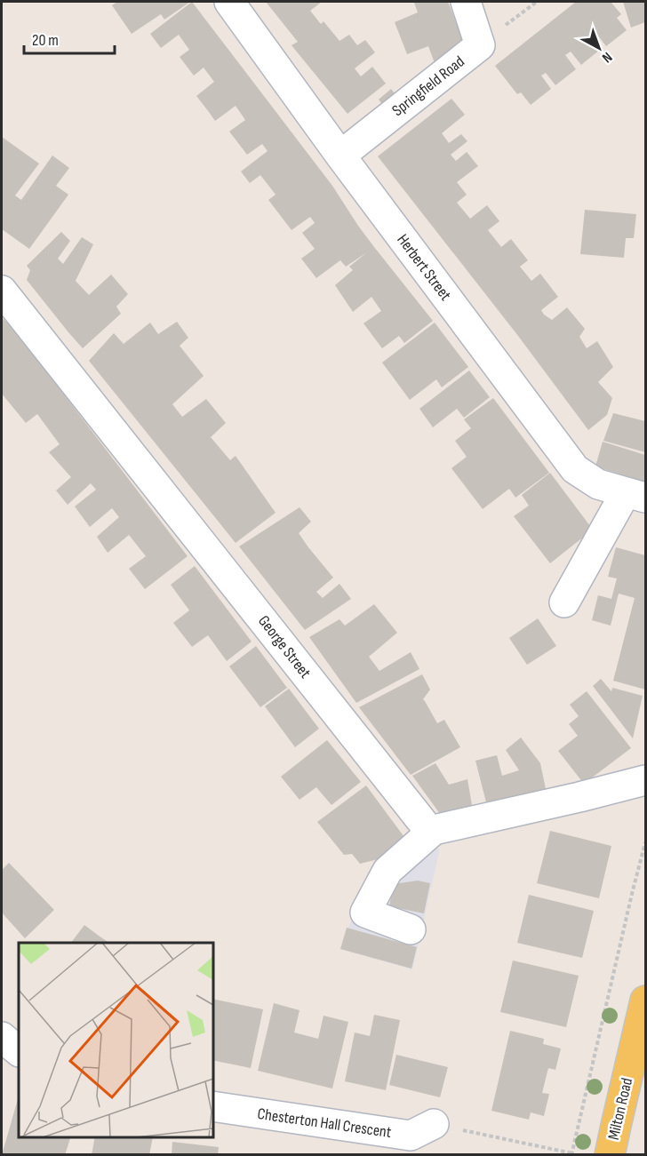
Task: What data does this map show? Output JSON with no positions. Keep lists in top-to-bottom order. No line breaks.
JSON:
{"streets":{"main road":["Milton Road"],"street":["Springfield Road","Herbert Street","George Street","Chesterton Hall Crescent"]},"crossings":[["Springfield Road","Herbert Street"]],"scale_bar":"20 m","north":"bottom right"}
